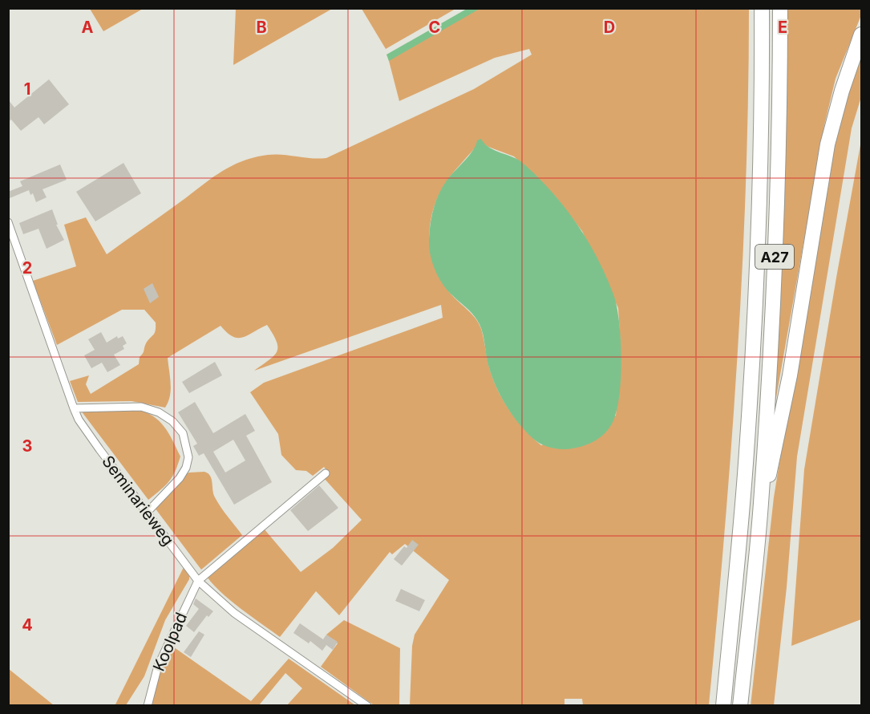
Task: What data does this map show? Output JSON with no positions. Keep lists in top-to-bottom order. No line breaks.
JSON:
{"streets":{"highway":["A27"],"street":["Seminarieweg","Koolpad"]},"crossings":[["Seminarieweg","Koolpad"]],"grid":{"columns":["A","B","C","D","E"],"rows":["1","2","3","4"]}}
